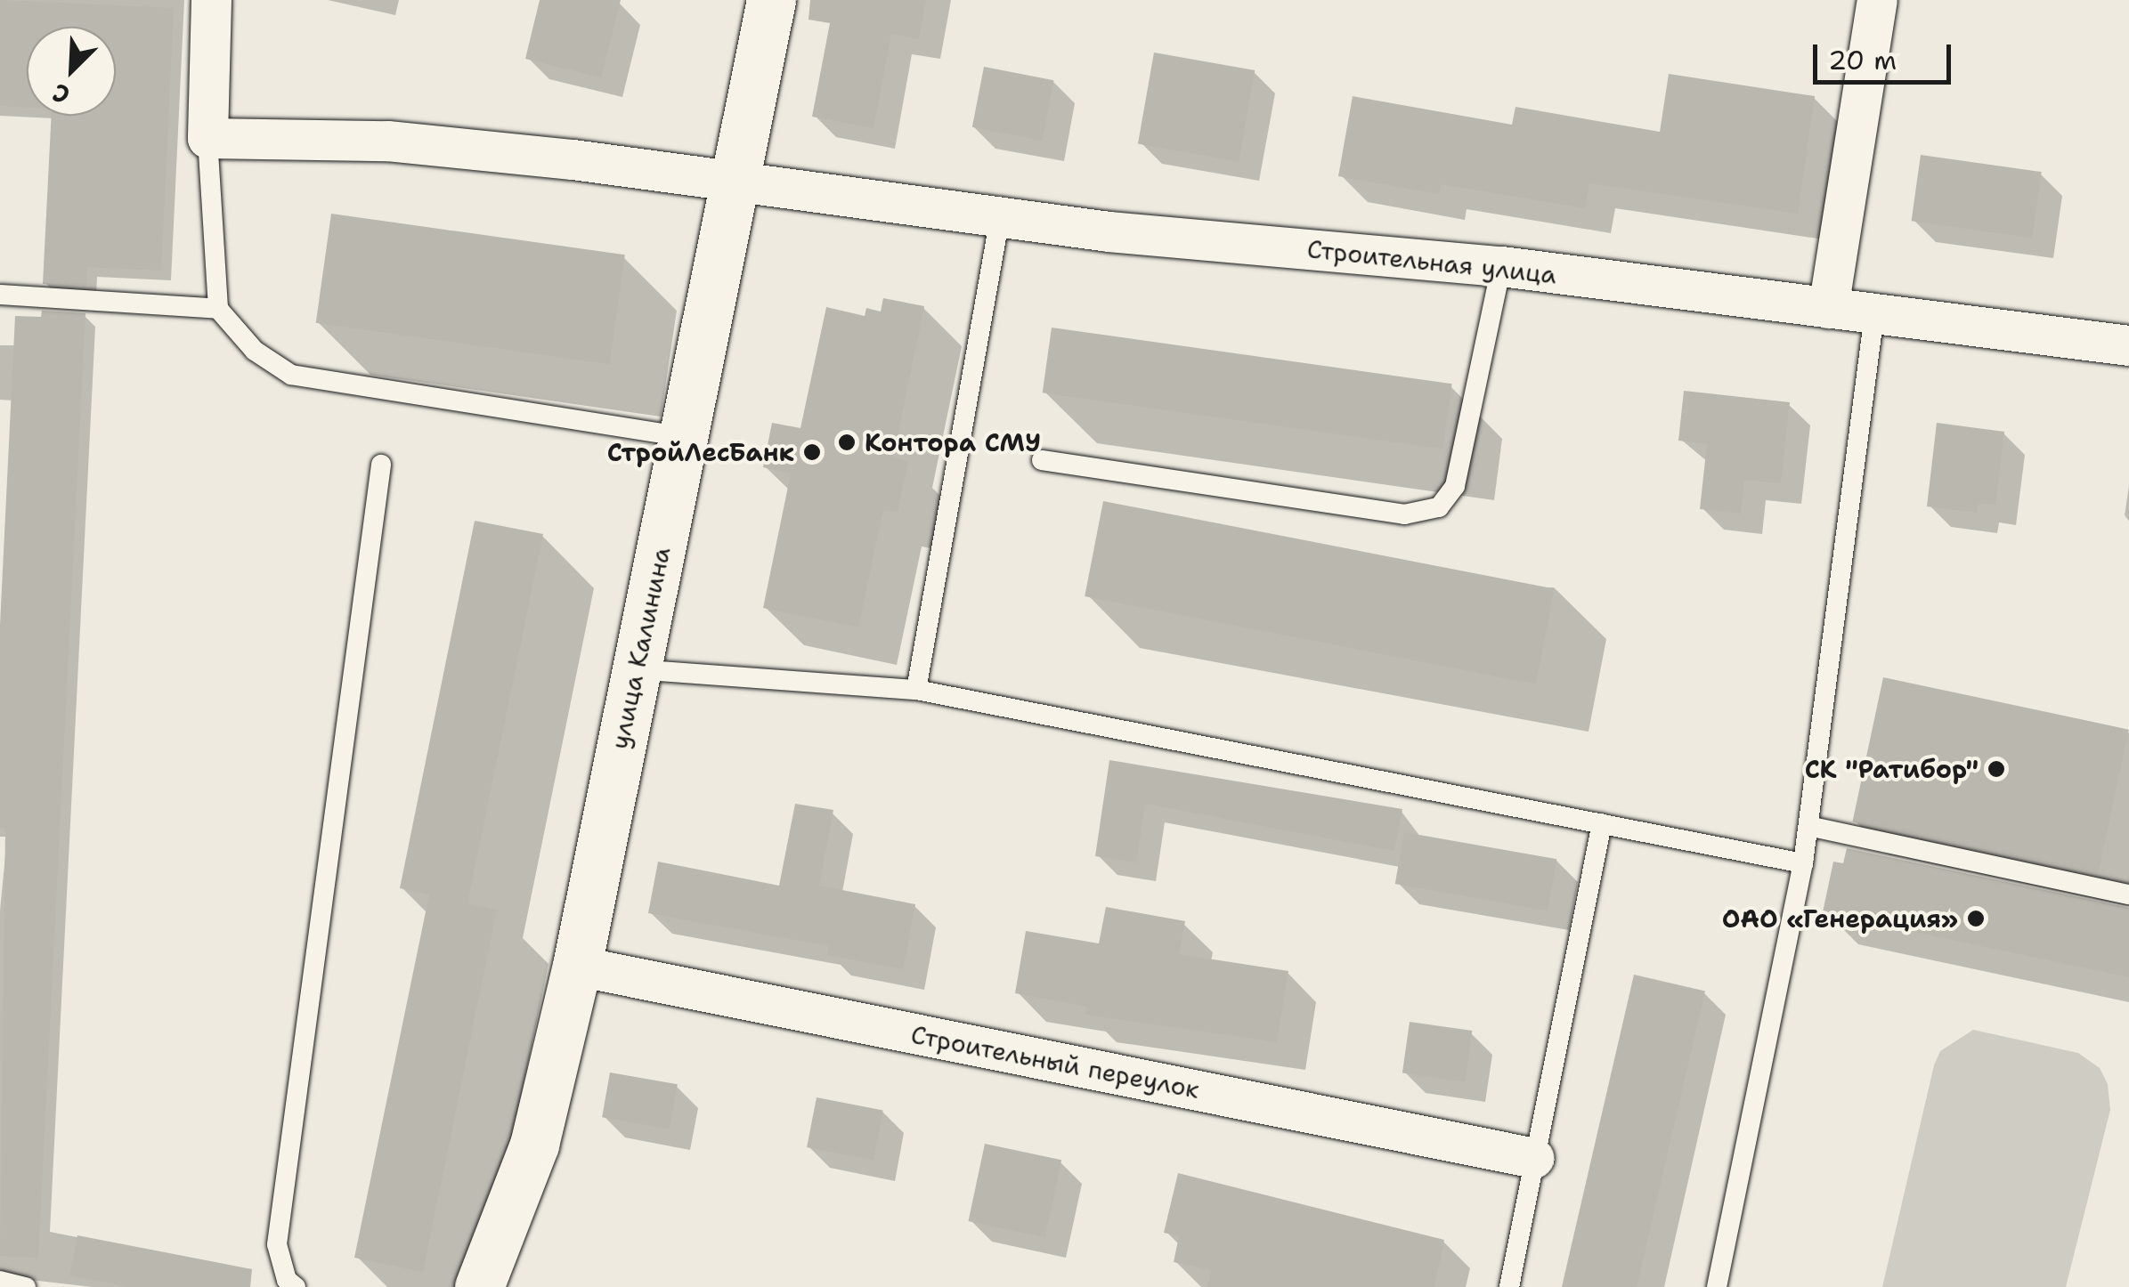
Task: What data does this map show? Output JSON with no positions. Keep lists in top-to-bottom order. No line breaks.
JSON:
{"streets":{"street":["Строительная улица","улица Калинина","Строительный переулок"]},"crossings":[["Строительная улица","улица Калинина"],["улица Калинина","Строительный переулок"]],"places":["Контора СМУ","СтройЛесБанк","СК \"Ратибор\"","ОАО «Генерация»"],"scale_bar":"20 m","north":"bottom left"}
